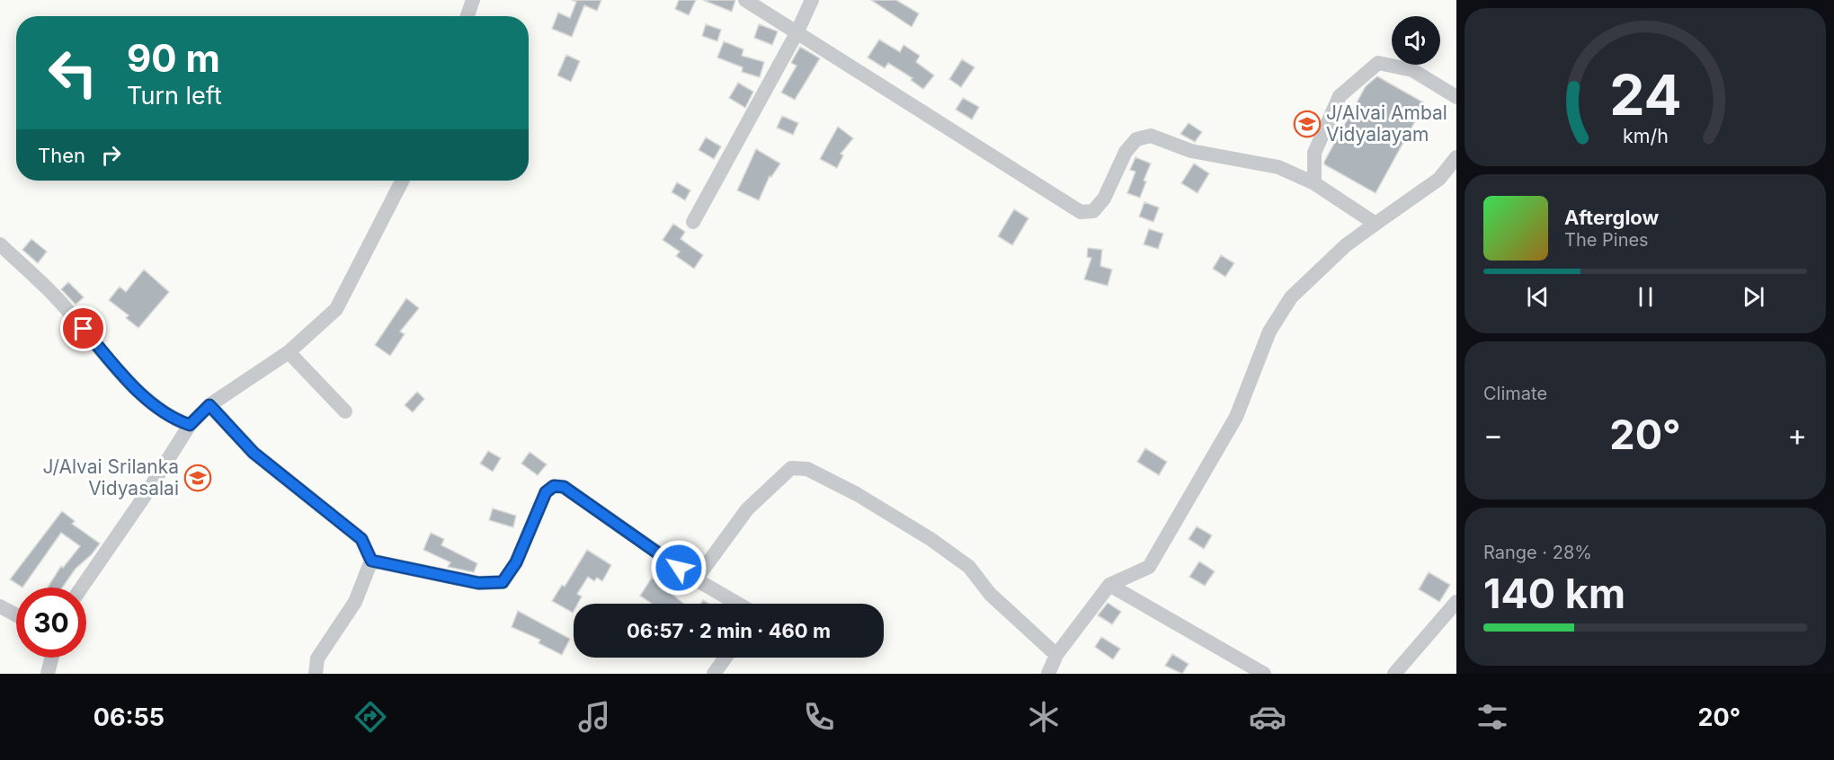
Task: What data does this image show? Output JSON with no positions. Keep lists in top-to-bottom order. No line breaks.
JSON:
{"places":{"school or university":["J/Alvai Ambal Vidyalayam","J/Alvai Srilanka Vidyasalai"]},"page":{"turn":["90 m","Turn left"],"then":"Then","song":["Afterglow","The Pines"],"tile":["Climate",["Range · 28%","140 km"]],"heat":["−","20°","+"],"limit":"30","trip":"06:57 · 2 min · 460 m","tabs":["06:55","20°"],"gauge":["24","km/h"]}}
